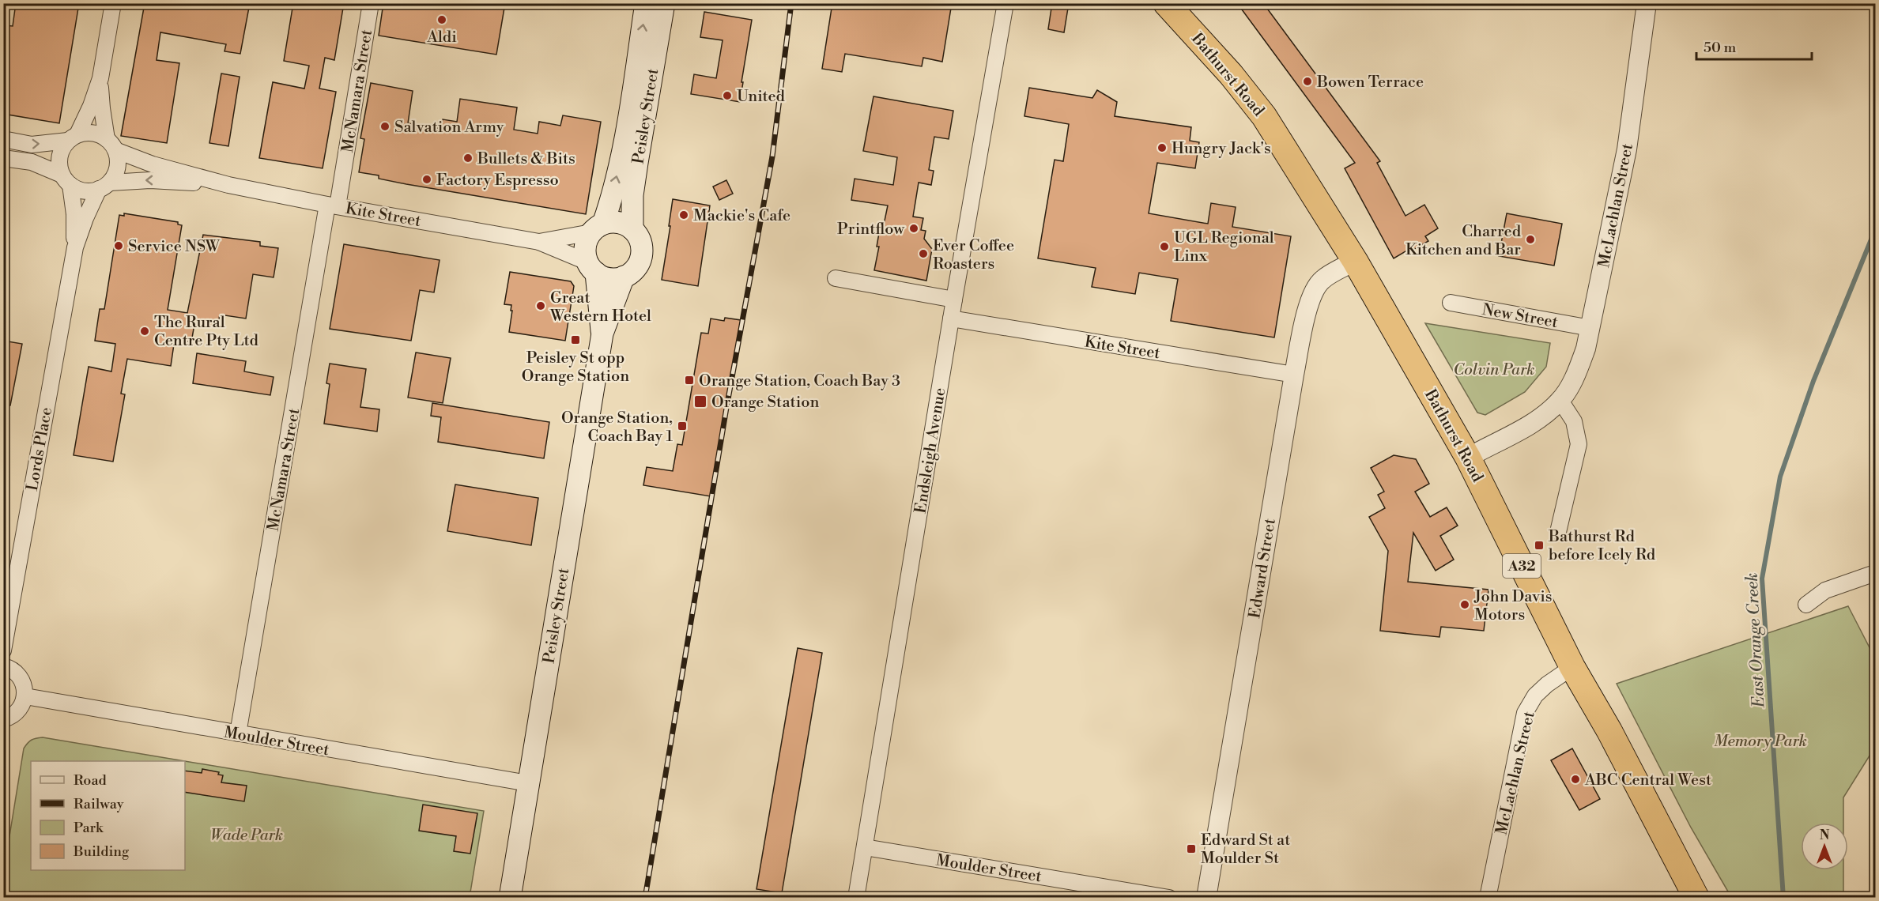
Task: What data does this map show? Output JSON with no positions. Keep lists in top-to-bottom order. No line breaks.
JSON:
{"streets":{"highway":["Bathurst Road","A32"],"main road":["Peisley Street"],"street":["McNamara Street","McLachlan Street","Kite Street","New Street","Lords Place","Endsleigh Avenue","Edward Street","Moulder Street"]},"crossings":[["Bathurst Road","McLachlan Street"],["Bathurst Road","Edward Street"],["McNamara Street","Kite Street"],["McNamara Street","Moulder Street"],["Peisley Street","Kite Street"],["Peisley Street","Moulder Street"],["McLachlan Street","New Street"],["Kite Street","Lords Place"],["Kite Street","Endsleigh Avenue"],["Kite Street","Edward Street"],["Endsleigh Avenue","Moulder Street"]],"water":["East Orange Creek"],"parks":["Colvin Park","Memory Park","Wade Park"],"places":{"other":["Aldi","Bowen Terrace","United","Salvation Army","Hungry Jack's","Bullets & Bits","Factory Espresso","Mackie's Cafe","Printflow","Charred Kitchen and Bar","Service NSW","UGL Regional Linx","Ever Coffee Roasters","Great Western Hotel","The Rural Centre Pty Ltd","John Davis Motors","ABC Central West"],"transit":["Peisley St opp Orange Station","Orange Station, Coach Bay 3","Orange Station","Orange Station, Coach Bay 1","Bathurst Rd before Icely Rd","Edward St at Moulder St"]},"legend":["Road","Railway","Park","Building"],"scale_bar":"50 m","north":"top"}
